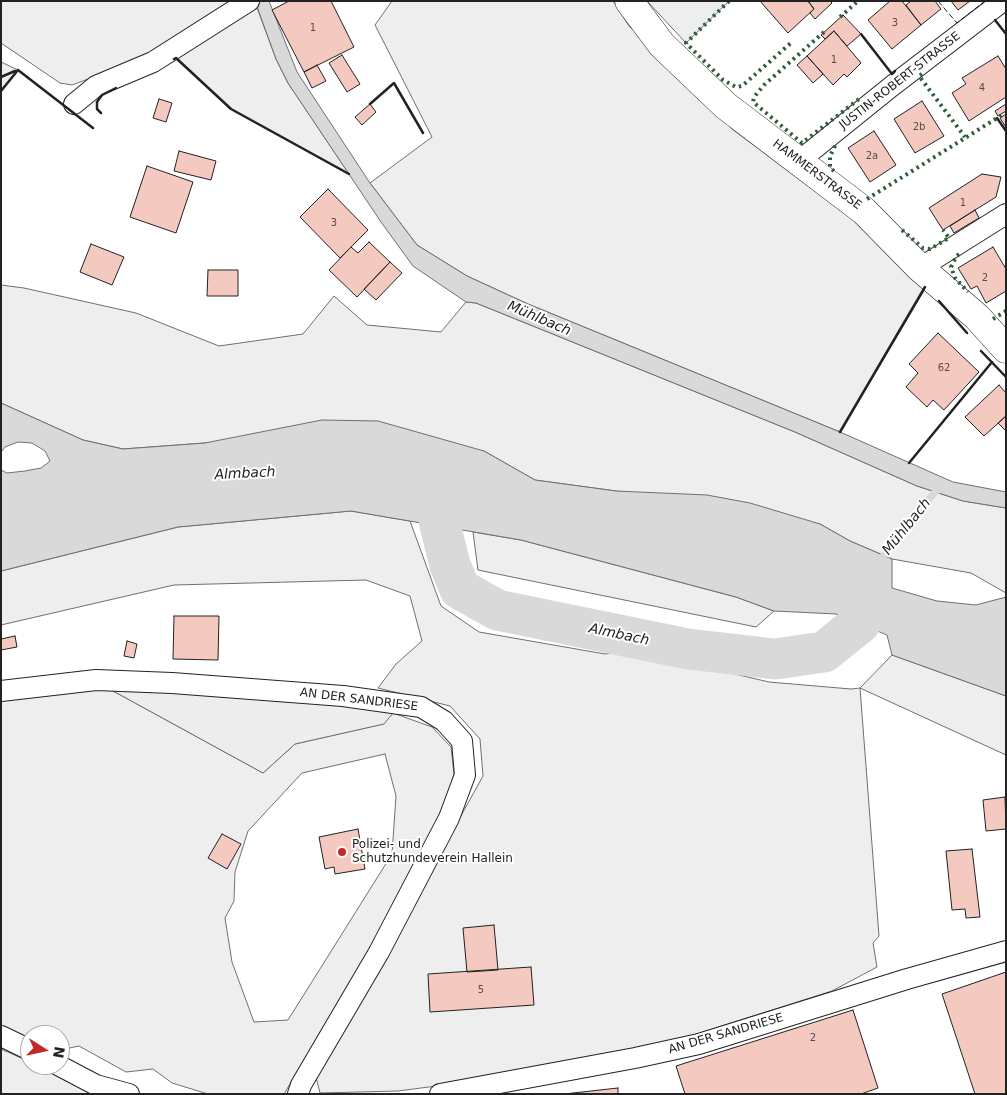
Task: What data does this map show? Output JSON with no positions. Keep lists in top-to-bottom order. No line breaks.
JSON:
{"streets":{"street":["JUSTIN-ROBERT-STRASSE","HAMMERSTRASSE","AN DER SANDRIESE"]},"crossings":[["JUSTIN-ROBERT-STRASSE","HAMMERSTRASSE"]],"water":["Mühlbach","Almbach"],"places":["Polizei- und Schutzhundeverein Hallein"],"house_numbers":["3","1","1","4","2b","2a","1","3","2","62","5","2"],"north":"right"}
